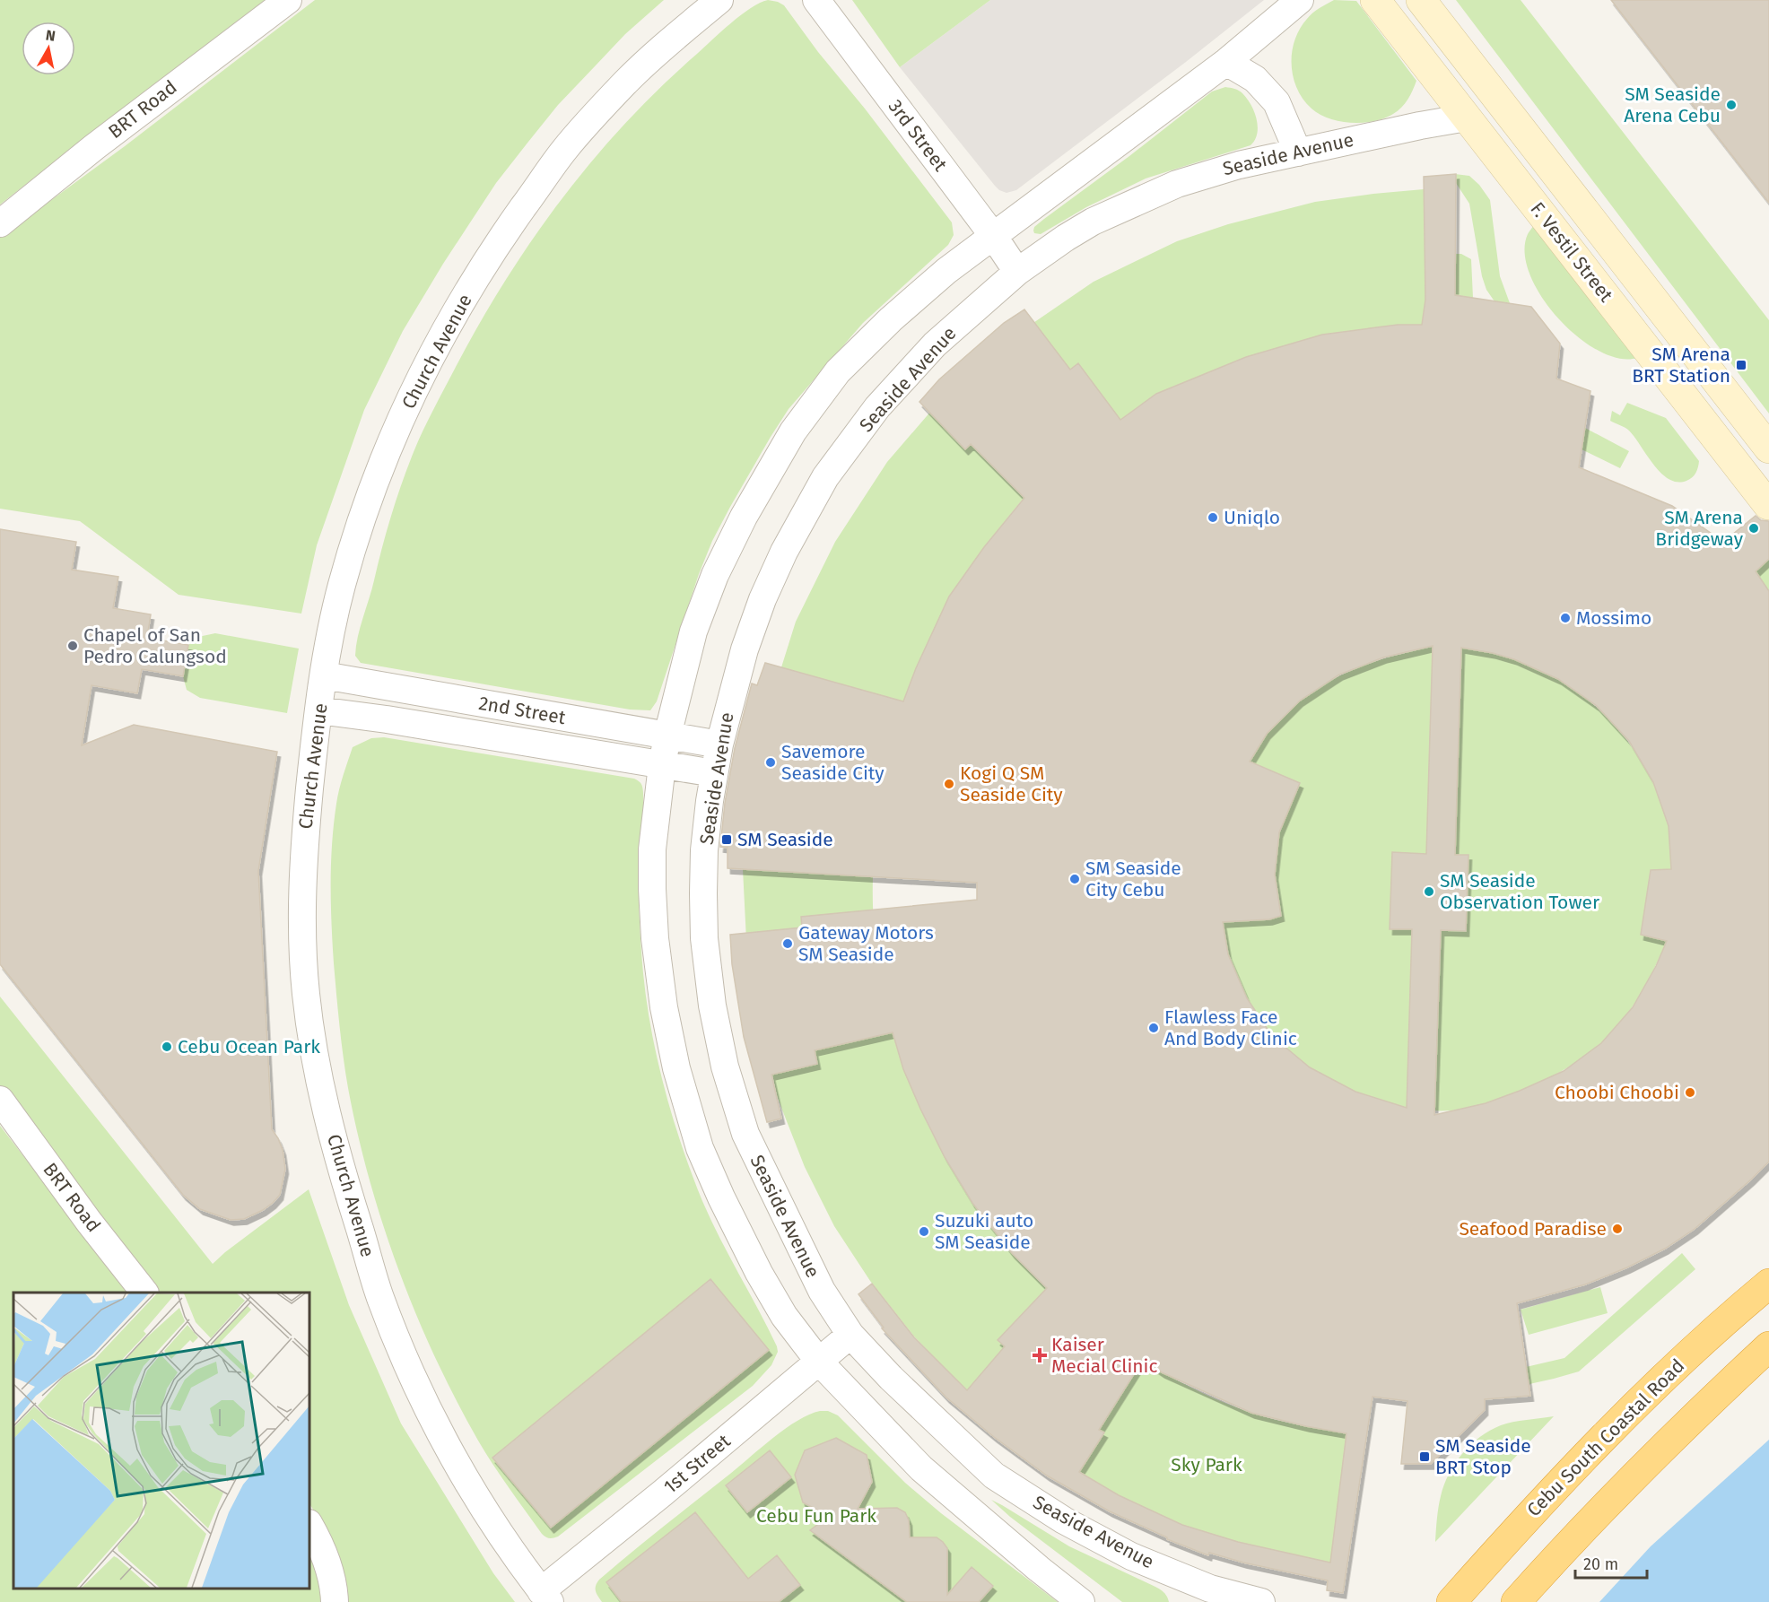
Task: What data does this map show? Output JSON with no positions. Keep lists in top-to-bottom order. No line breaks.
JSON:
{"streets":{"highway":["Cebu South Coastal Road"],"main road":["F. Vestil Street"],"street":["BRT Road","3rd Street","Seaside Avenue","Church Avenue","2nd Street","1st Street"]},"crossings":[["3rd Street","Seaside Avenue"],["Seaside Avenue","F. Vestil Street"],["Seaside Avenue","2nd Street"],["Seaside Avenue","1st Street"],["Church Avenue","2nd Street"],["Church Avenue","1st Street"]],"parks":["Sky Park","Cebu Fun Park"],"places":{"other":["SM Seaside Arena Cebu","Uniqlo","SM Arena Bridgeway","Mossimo","Chapel of San Pedro Calungsod","Savemore Seaside City","Kogi Q SM Seaside City","SM Seaside City Cebu","SM Seaside Observation Tower","Gateway Motors SM Seaside","Flawless Face And Body Clinic","Cebu Ocean Park","Choobi Choobi","Seafood Paradise","Suzuki auto SM Seaside"],"transit":["SM Arena BRT Station","SM Seaside","SM Seaside BRT Stop"],"health":["Kaiser Mecial Clinic"]},"scale_bar":"20 m","north":"top"}
